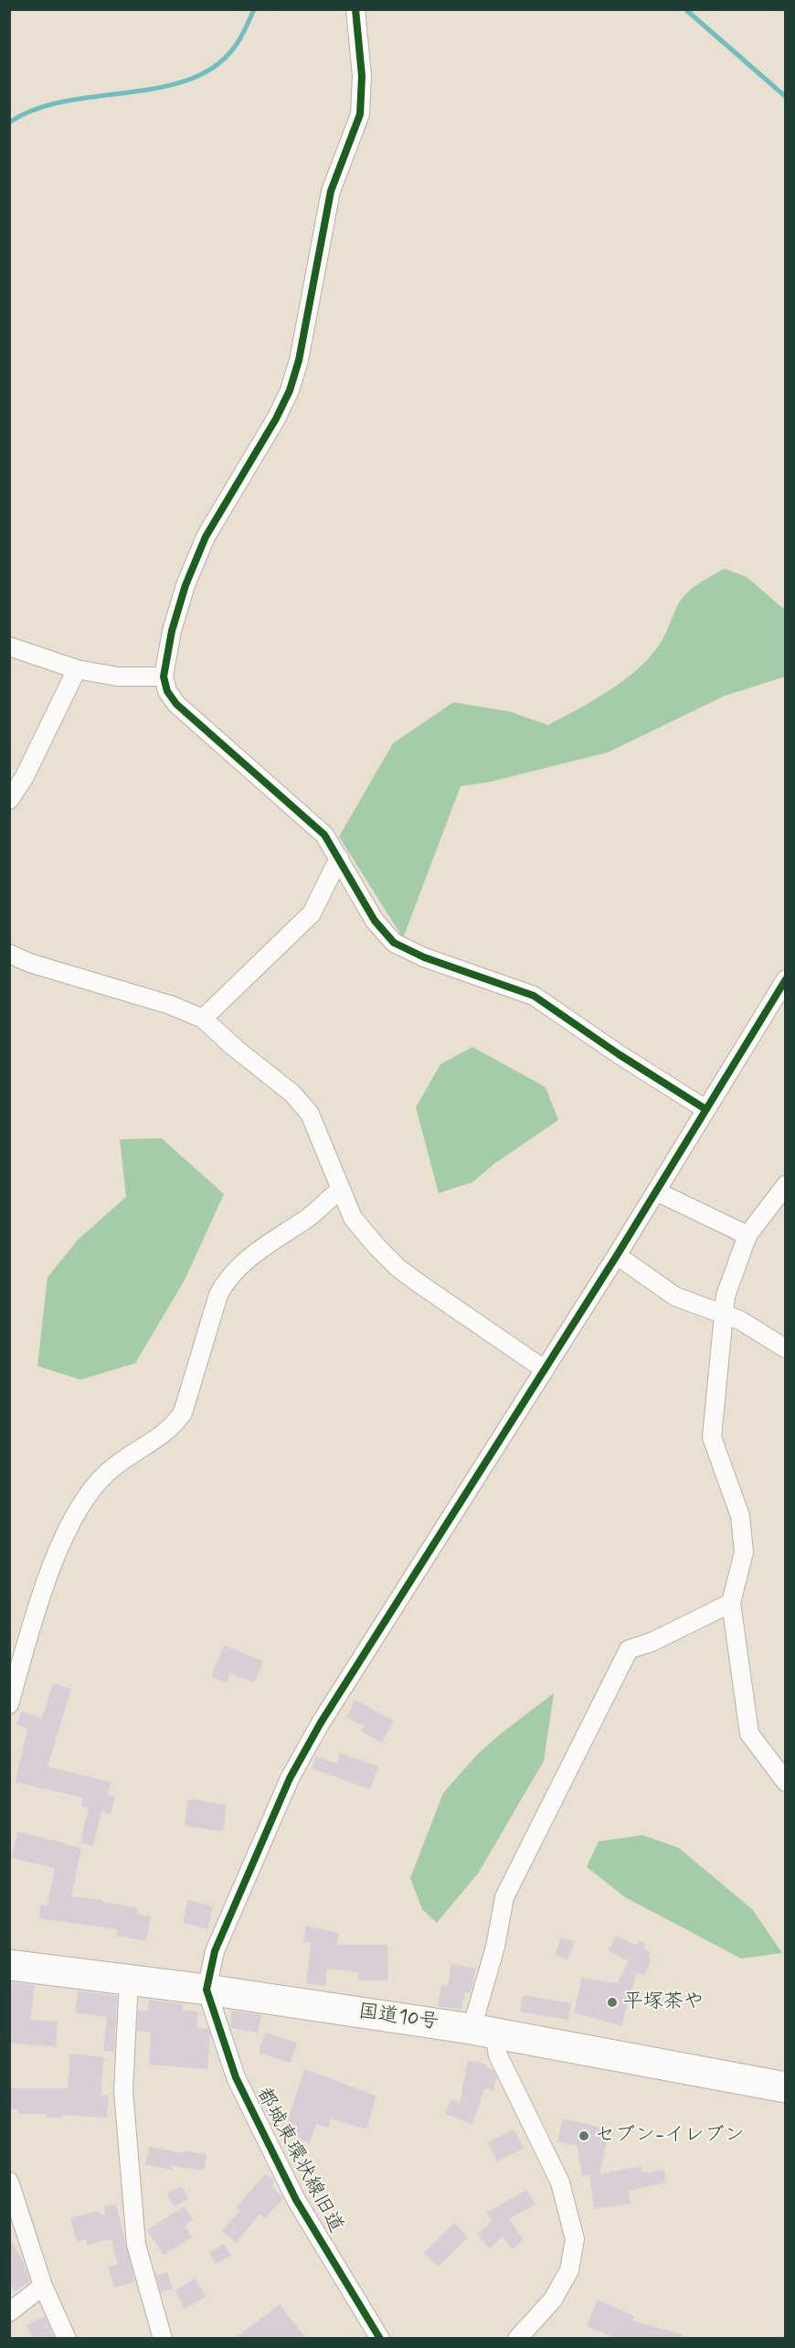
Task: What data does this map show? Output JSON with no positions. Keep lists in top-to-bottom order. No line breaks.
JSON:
{"streets":{"highway":["国道10号"],"street":["都城東環状線旧道"]},"crossings":[["国道10号","都城東環状線旧道"]],"places":["平塚茶や","セブン-イレブン"]}
